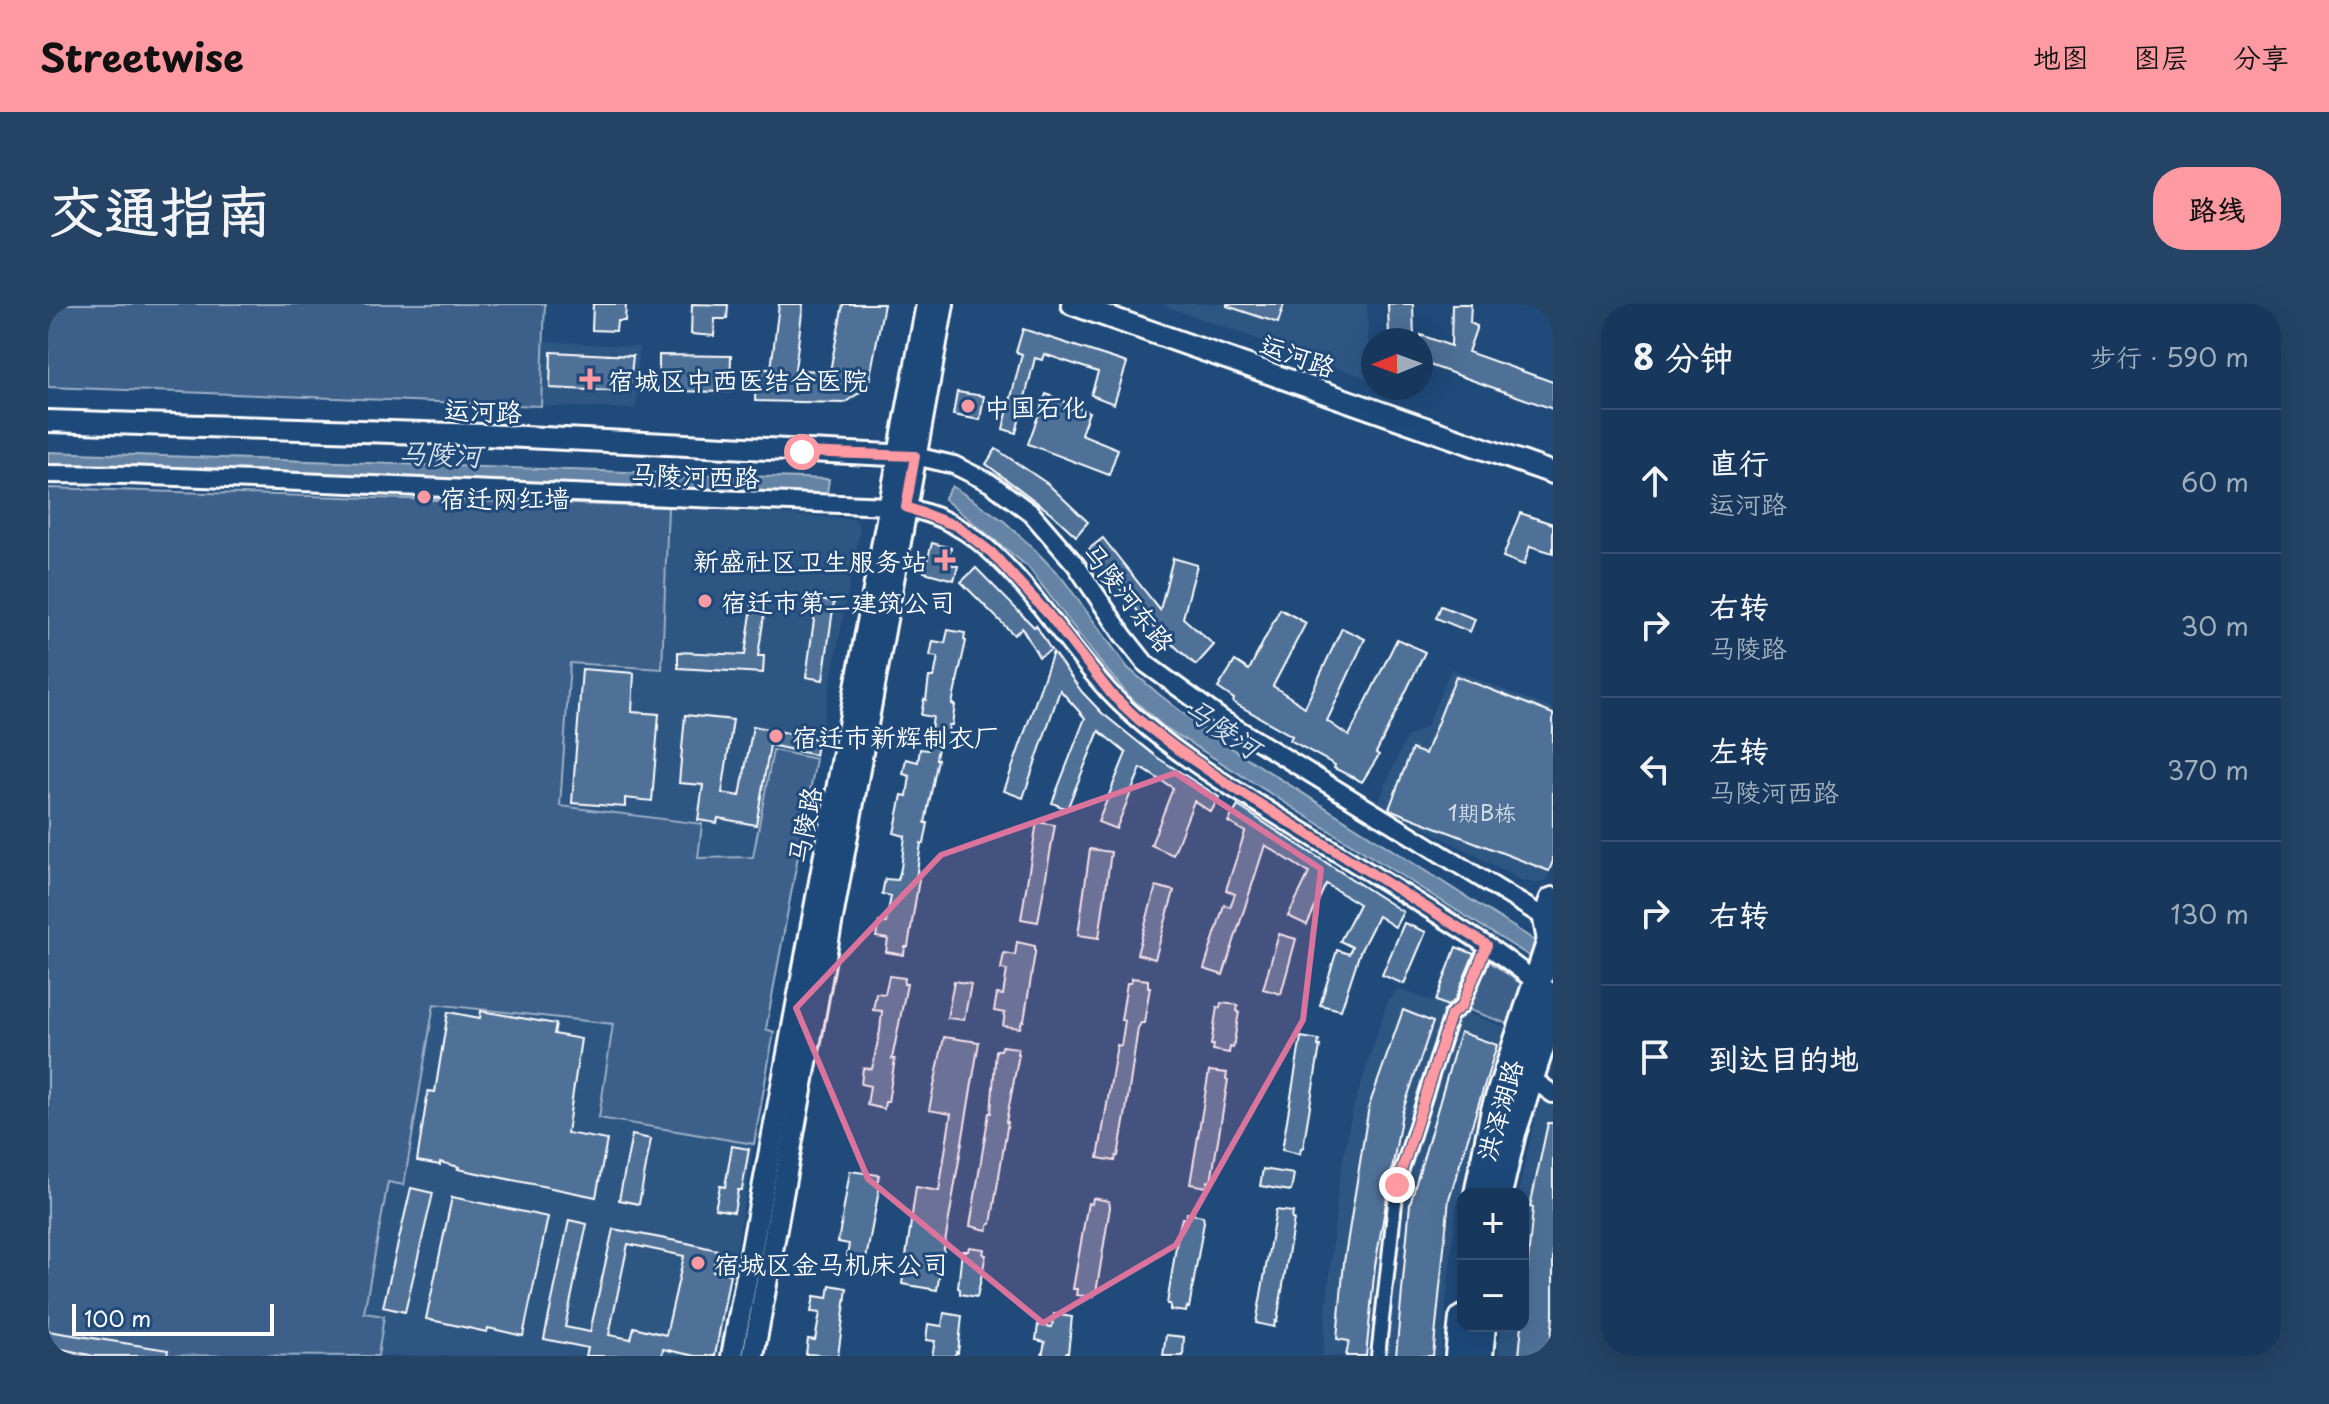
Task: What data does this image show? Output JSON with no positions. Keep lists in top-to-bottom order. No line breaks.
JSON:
{"streets":{"main road":["洪泽湖路"],"street":["运河路","马陵河西路","马陵河东路","马陵路"]},"crossings":[["运河路","马陵河东路"],["运河路","马陵路"],["马陵河西路","马陵路"],["马陵河西路","洪泽湖路"],["马陵河东路","马陵路"],["马陵河东路","洪泽湖路"]],"water":["马陵河"],"places":{"health":["宿城区中西医结合医院","新盛社区卫生服务站"],"other":["中国石化","宿迁网红墙","宿迁市第二建筑公司","宿迁市新辉制衣厂","宿城区金马机床公司"]},"house_numbers":["1期B栋"],"scale_bar":"100 m","north":"left","page":{"header":"Streetwise","nav":["地图","图层","分享"],"title":"交通指南","buttons":"路线","heading":["8 分钟","步行 · 590 m"],"list":[["直行","运河路","60 m"],["右转","马陵路","30 m"],["左转","马陵河西路","370 m"],["右转","130 m"],"到达目的地"],"map_buttons":["+","−"],"scale":"100 m"}}
